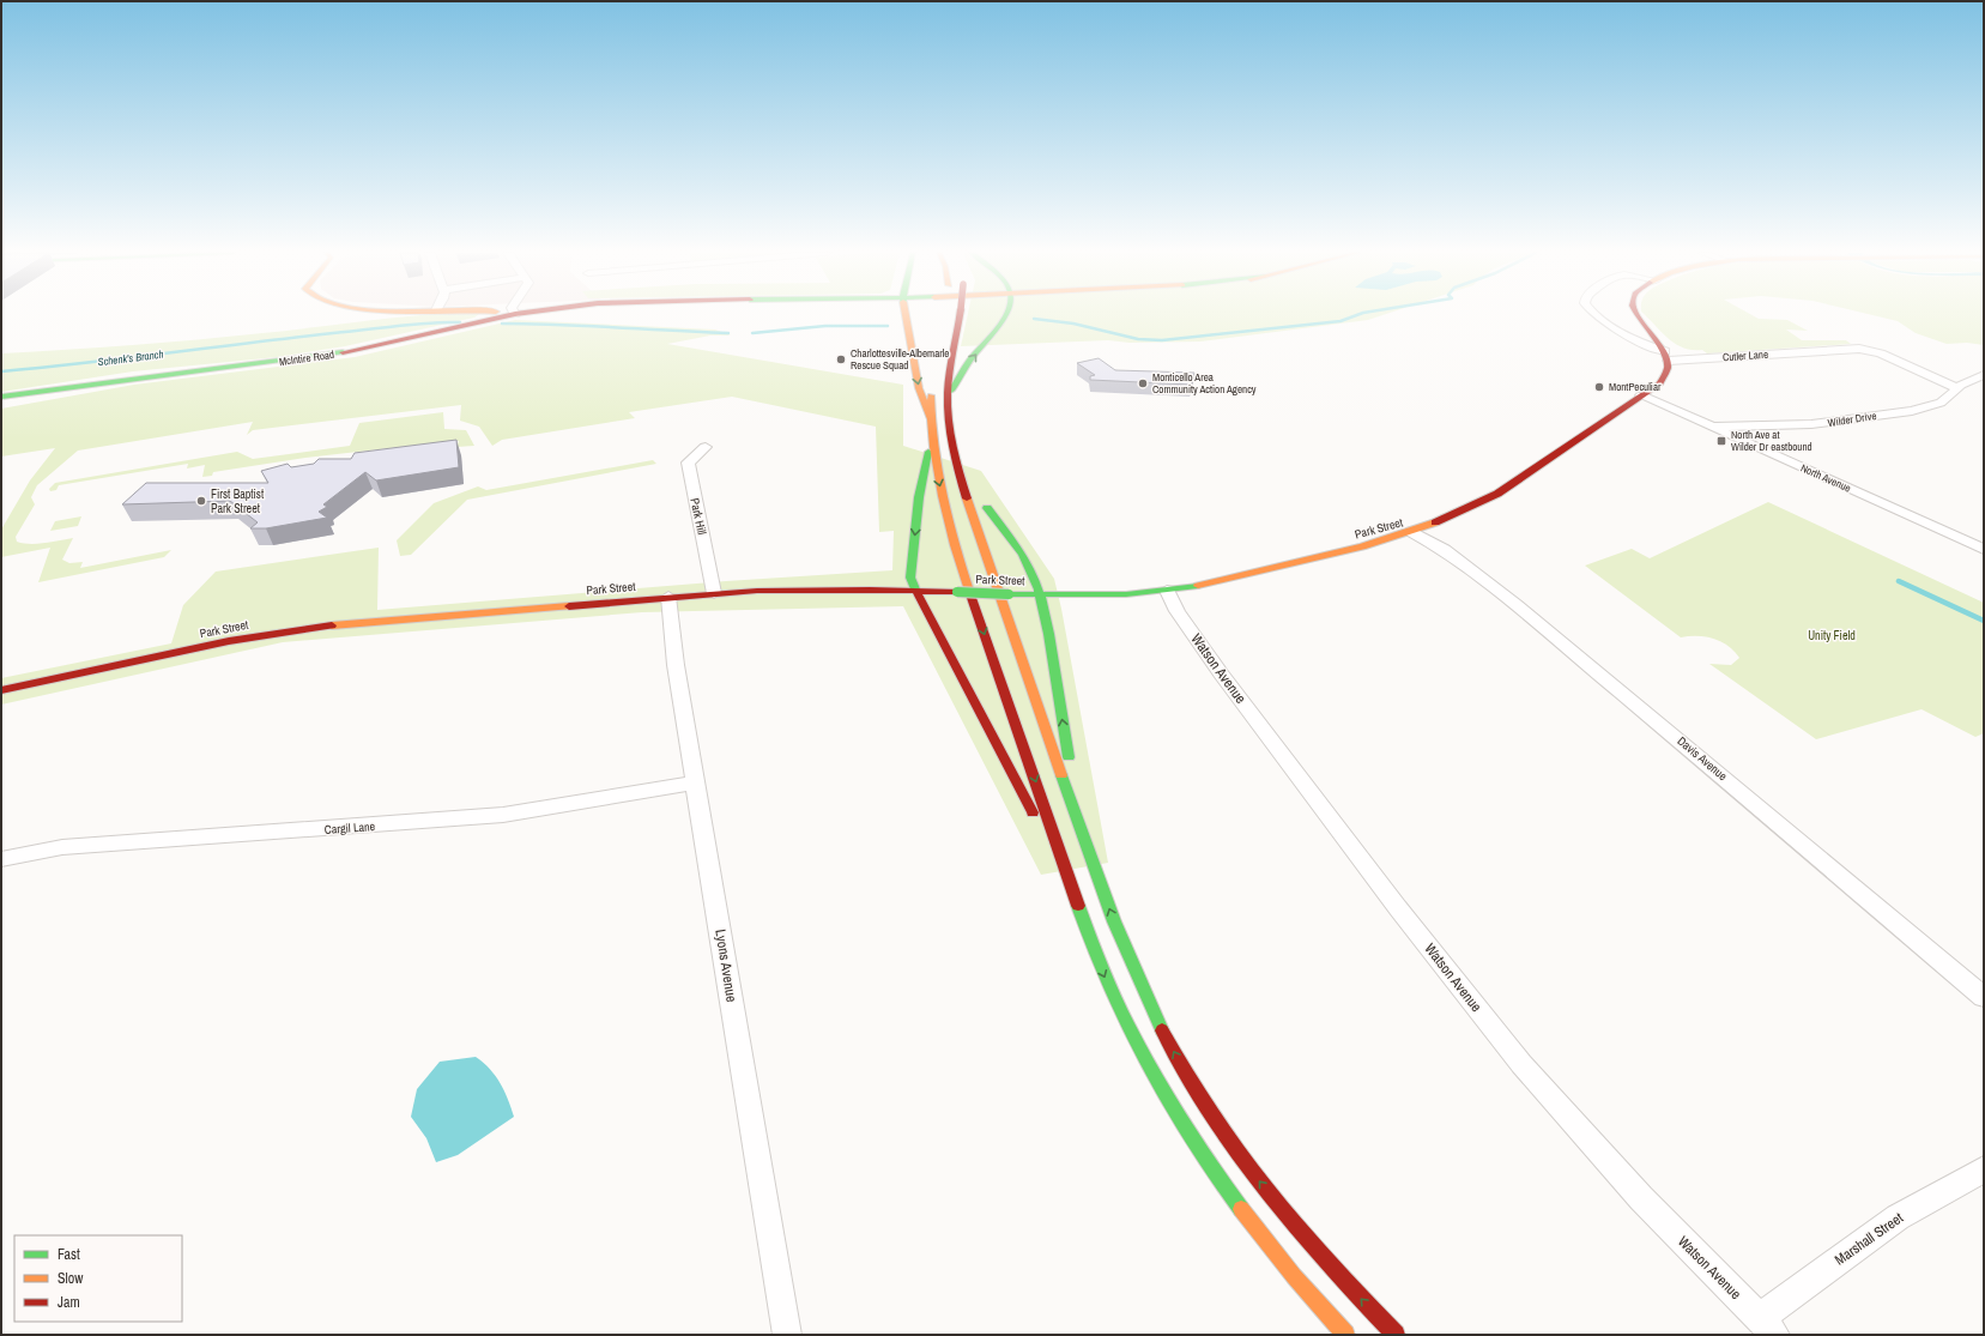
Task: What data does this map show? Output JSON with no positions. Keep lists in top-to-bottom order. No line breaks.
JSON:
{"streets":{"main road":["McIntire Road","Park Street"],"street":["Cutler Lane","Wilder Drive","North Avenue","Park Hill","Watson Avenue","Davis Avenue","Cargil Lane","Lyons Avenue","Marshall Street"]},"crossings":[["Cutler Lane","Wilder Drive"],["Cutler Lane","Park Street"],["Wilder Drive","North Avenue"],["North Avenue","Park Street"],["Park Hill","Park Street"],["Park Street","Watson Avenue"],["Park Street","Davis Avenue"],["Park Street","Lyons Avenue"],["Watson Avenue","Marshall Street"],["Cargil Lane","Lyons Avenue"]],"water":["Schenk's Branch"],"parks":["Unity Field"],"places":{"other":["Charlottesville-Albemarle Rescue Squad","Monticello Area Community Action Agency","MontPeculiar","First Baptist Park Street"],"transit":["North Ave at Wilder Dr eastbound"]},"legend":["Fast","Slow","Jam"]}
